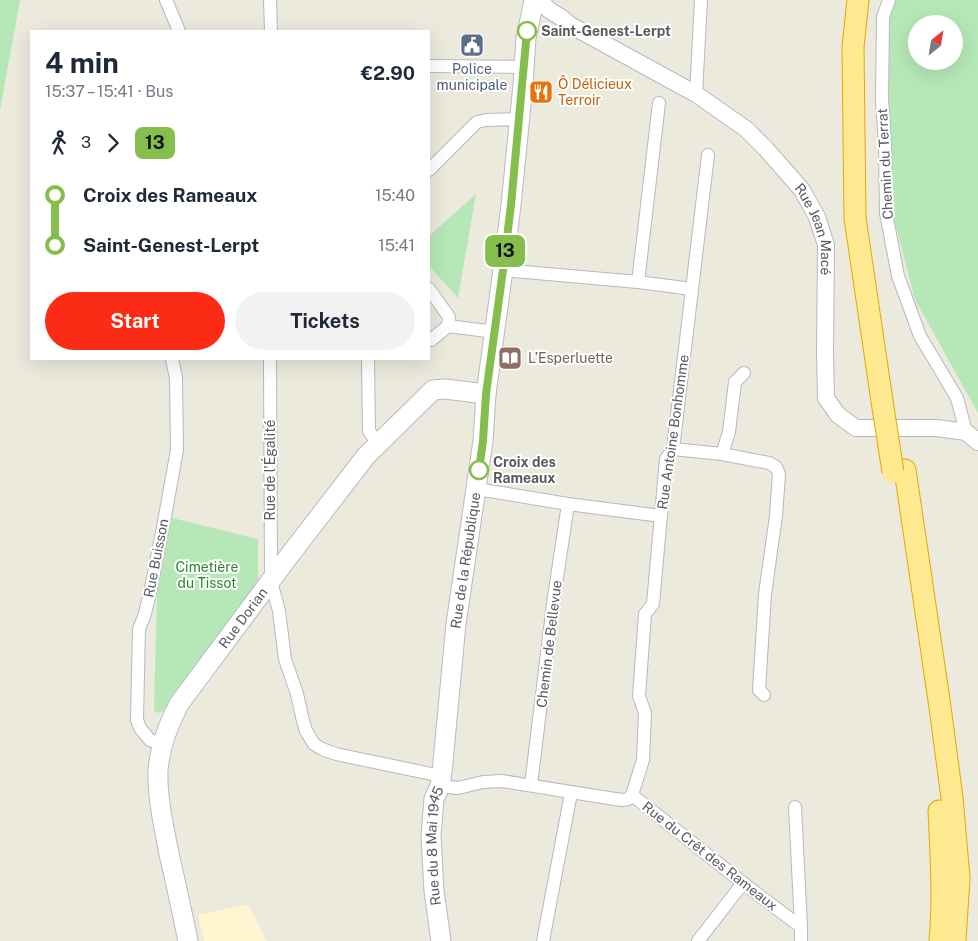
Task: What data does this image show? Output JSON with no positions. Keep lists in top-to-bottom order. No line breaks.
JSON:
{"streets":{"main road":["Rue de la République","Rue Dorian","Rue du 8 Mai 1945"],"street":["Chemin du Terrat","Rue Jean Macé","Rue Antoine Bonhomme","Rue de l'Égalité","Rue Buisson","Chemin de Bellevue","Rue du Crêt des Rameaux"]},"crossings":[["Chemin du Terrat","Rue Jean Macé"],["Rue Jean Macé","Rue de la République"],["Rue Antoine Bonhomme","Rue du Crêt des Rameaux"],["Rue de l'Égalité","Rue de la République"],["Rue de l'Égalité","Rue Dorian"],["Rue de l'Égalité","Rue du 8 Mai 1945"],["Rue de l'Égalité","Rue du Crêt des Rameaux"],["Rue Buisson","Rue Dorian"],["Rue de la République","Rue Dorian"],["Rue de la République","Rue du 8 Mai 1945"],["Rue de la République","Rue du Crêt des Rameaux"],["Chemin de Bellevue","Rue du Crêt des Rameaux"],["Rue du 8 Mai 1945","Rue du Crêt des Rameaux"]],"parks":["Cimetière du Tissot"],"places":{"other":["Saint-Genest-Lerpt","Croix des Rameaux"],"public building":["Police municipale"],"restaurant":["Ô Délicieux Terroir"],"library":["L’Esperluette"]},"lines":["bus line 13"],"north":"top right","page":{"on_map":"13","heading":["4 min","15:37 – 15:41 · Bus","€2.90"],"legs":["3","13"],"list":[{"name":"Croix des Rameaux","value":"15:40"},{"name":"Saint-Genest-Lerpt","value":"15:41"}],"buttons":["Start","Tickets"]}}
